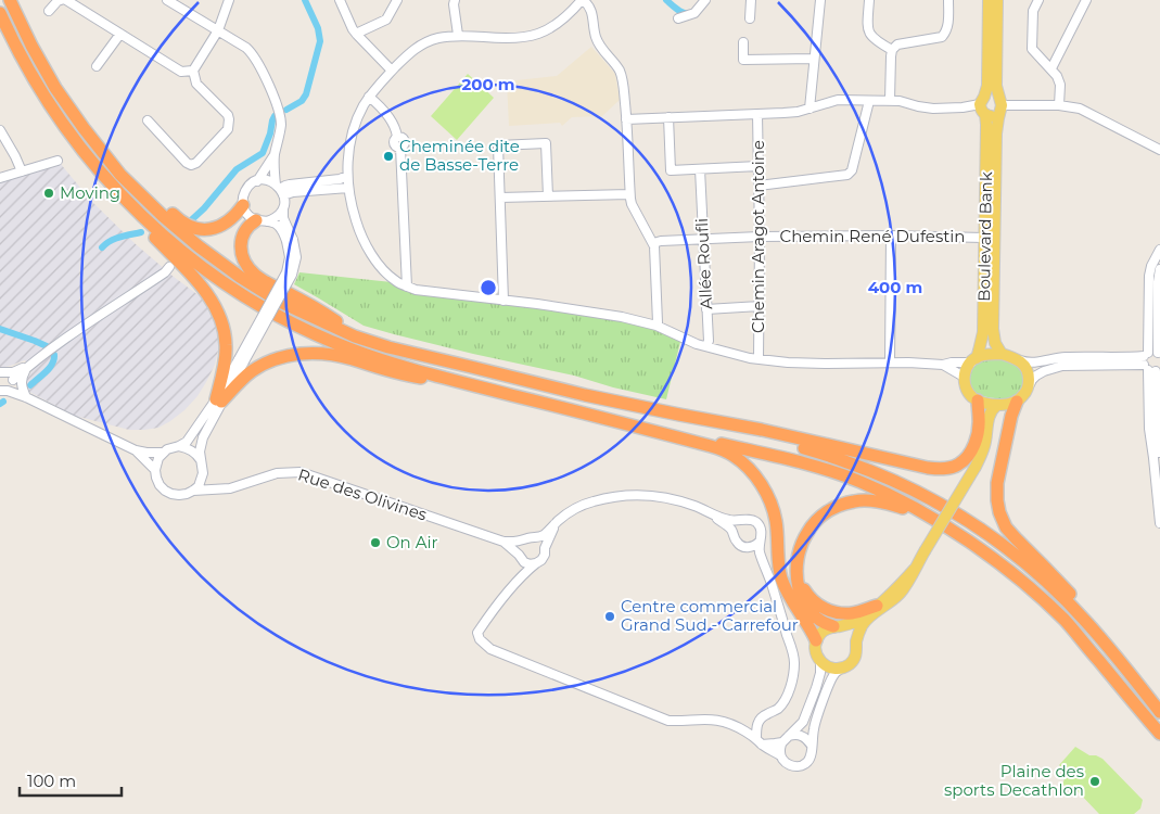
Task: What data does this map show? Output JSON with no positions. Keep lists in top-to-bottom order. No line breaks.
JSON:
{"streets":{"main road":["Boulevard Bank"],"street":["Chemin Aragot Antoine","Chemin René Dufestin","Allée Roufli","Rue des Olivines"]},"crossings":[["Chemin Aragot Antoine","Chemin René Dufestin"],["Chemin René Dufestin","Boulevard Bank"],["Chemin René Dufestin","Allée Roufli"]],"places":["Cheminée dite de Basse-Terre","Moving","On Air","Centre commercial Grand Sud - Carrefour","Plaine des sports Decathlon"],"scale_bar":"100 m","rings":["200 m","400 m"]}
